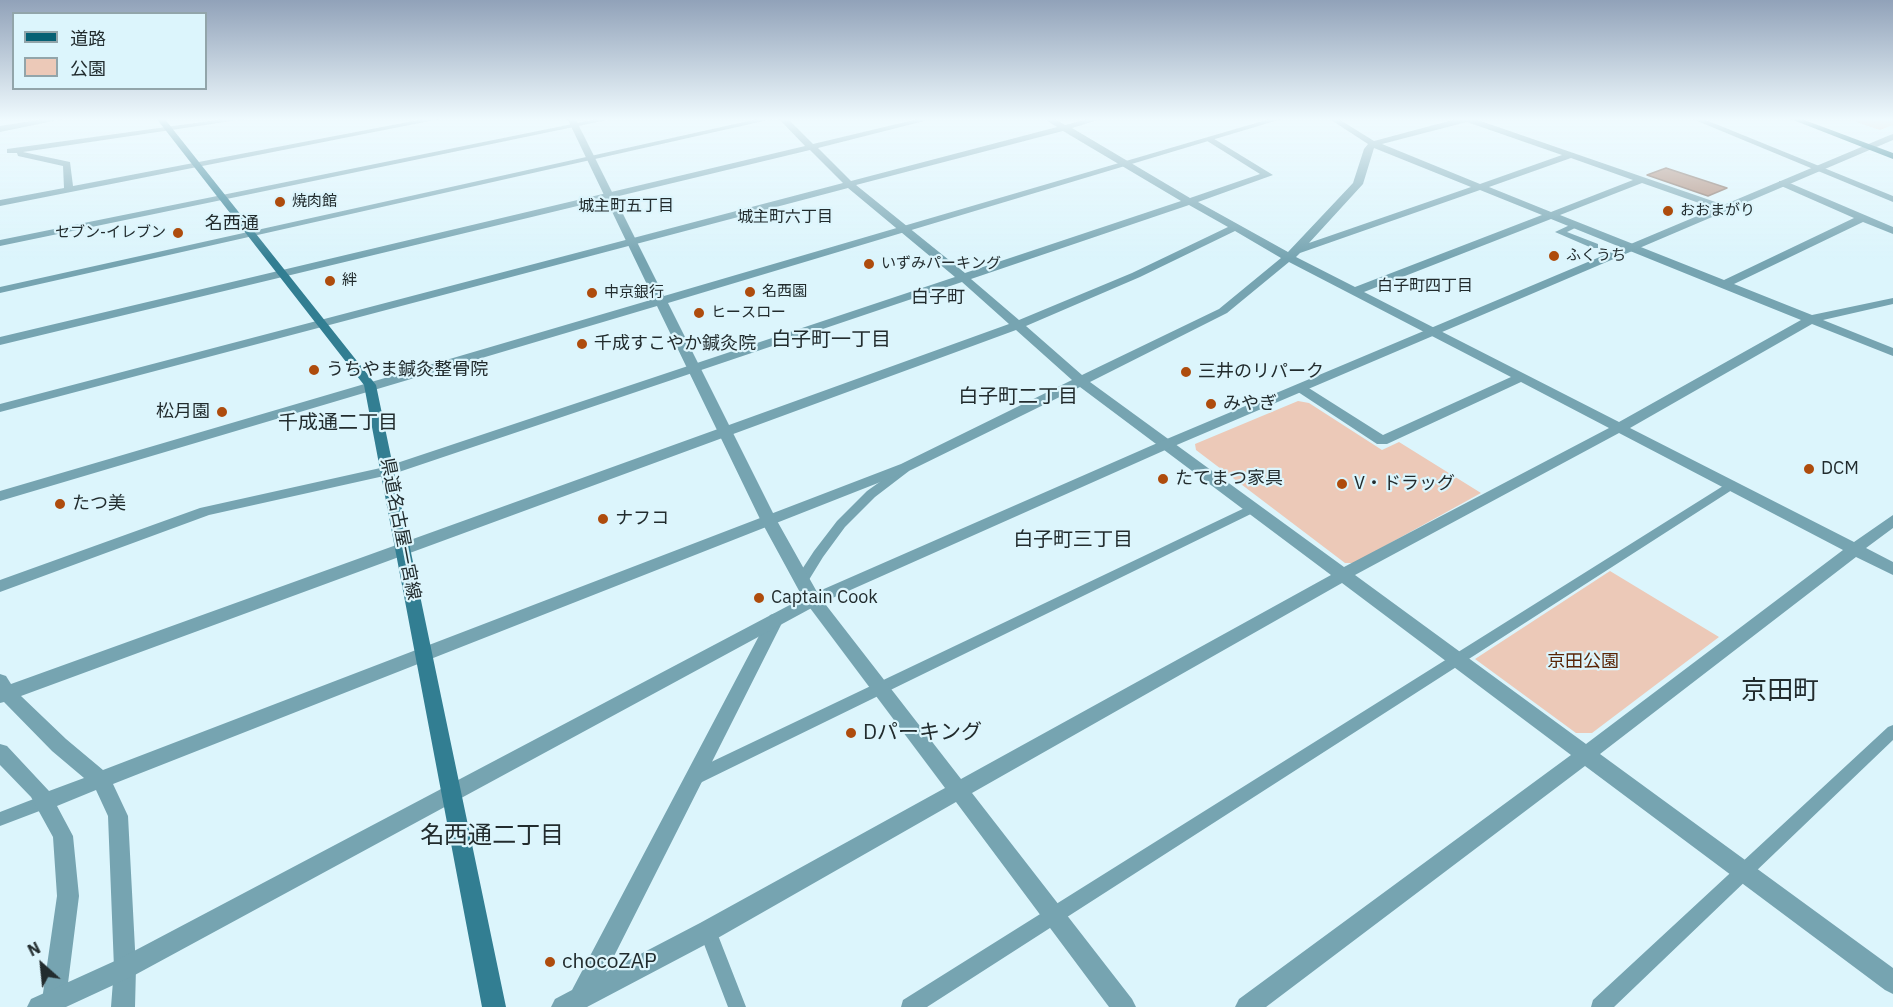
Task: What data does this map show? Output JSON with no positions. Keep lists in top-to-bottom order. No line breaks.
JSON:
{"streets":{"main road":["県道名古屋一宮線"]},"districts":["城主町五丁目","城主町六丁目","名西通","白子町四丁目","白子町","白子町一丁目","白子町二丁目","千成通二丁目","白子町三丁目","京田町","名西通二丁目"],"parks":["京田公園"],"places":["焼肉館","おおまがり","セブン-イレブン","ふくうち","いずみパーキング","絆","名西園","中京銀行","ヒースロー","千成すこやか鍼灸院","うちやま鍼灸整骨院","三井のリパーク","みやぎ","松月園","DCM","たてまつ家具","V・ドラッグ","たつ美","ナフコ","Captain Cook","Dパーキング","chocoZAP"],"legend":["道路","公園"],"north":"top left"}
